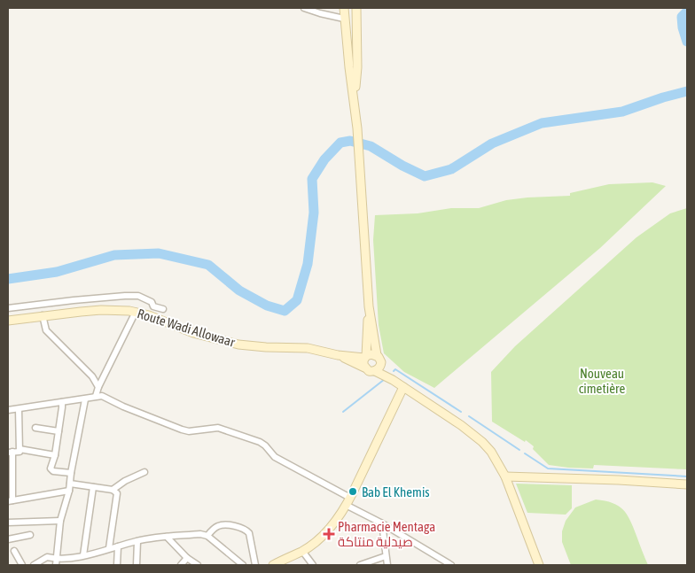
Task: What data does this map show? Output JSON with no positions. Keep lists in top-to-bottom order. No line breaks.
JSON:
{"streets":{"street":["Route Wadi Allowaar"]},"parks":["Nouveau cimetière"],"places":{"other":["Bab El Khemis"],"health":["Pharmacie Mentaga صيدلية منتاكة"]}}
